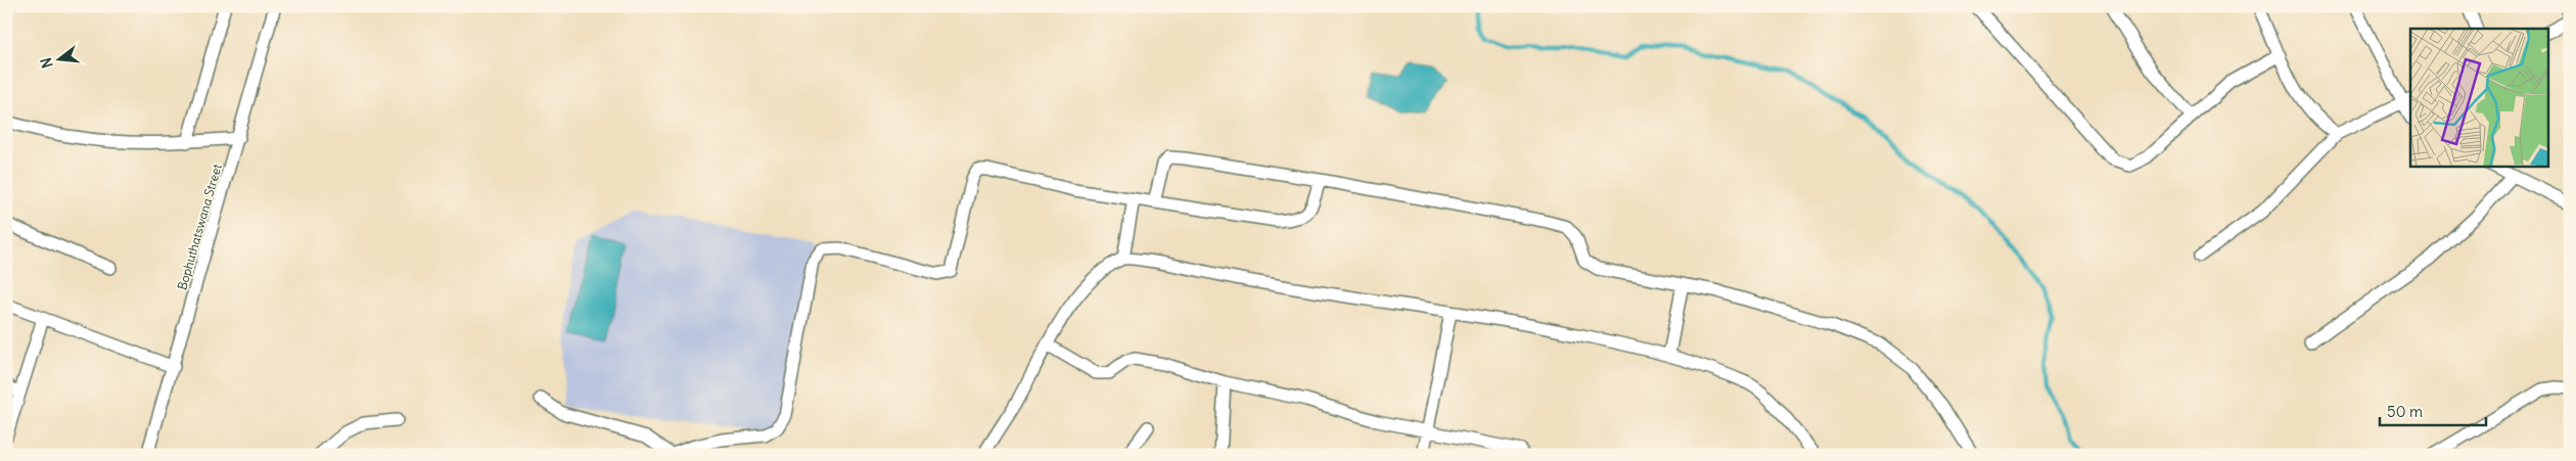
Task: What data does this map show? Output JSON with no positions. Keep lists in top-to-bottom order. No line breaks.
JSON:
{"streets":{"street":["Bophuthatswana Street"]},"scale_bar":"50 m","north":"left"}
